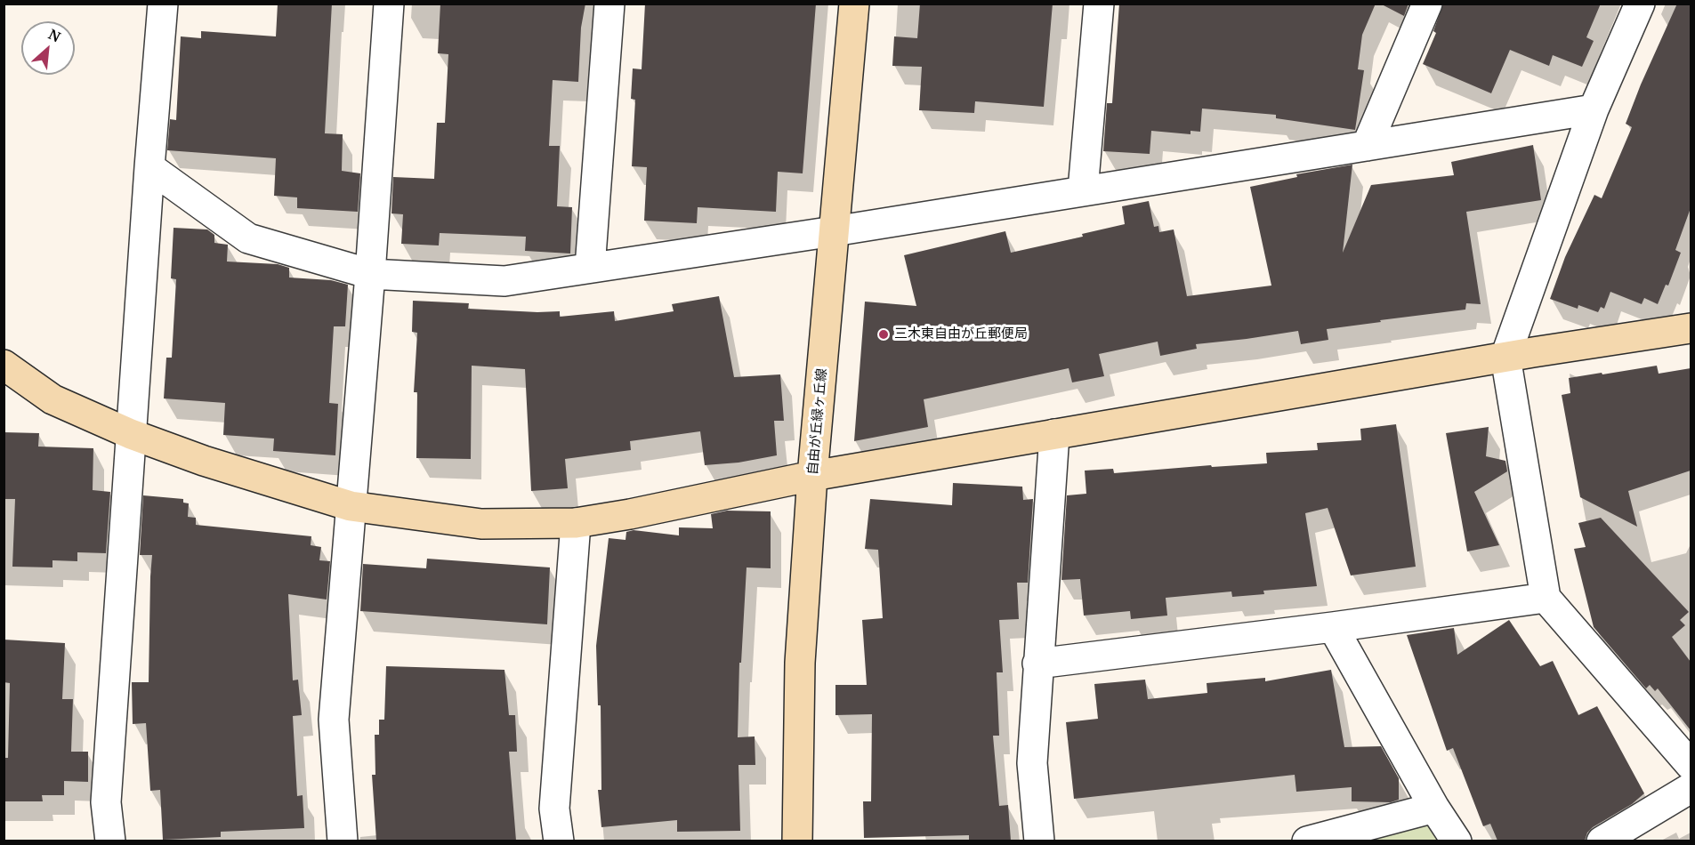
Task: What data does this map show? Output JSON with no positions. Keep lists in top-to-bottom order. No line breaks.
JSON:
{"streets":{"street":["自由が丘緑ヶ丘線"]},"places":["三木東自由が丘郵便局"],"north":"top right"}
